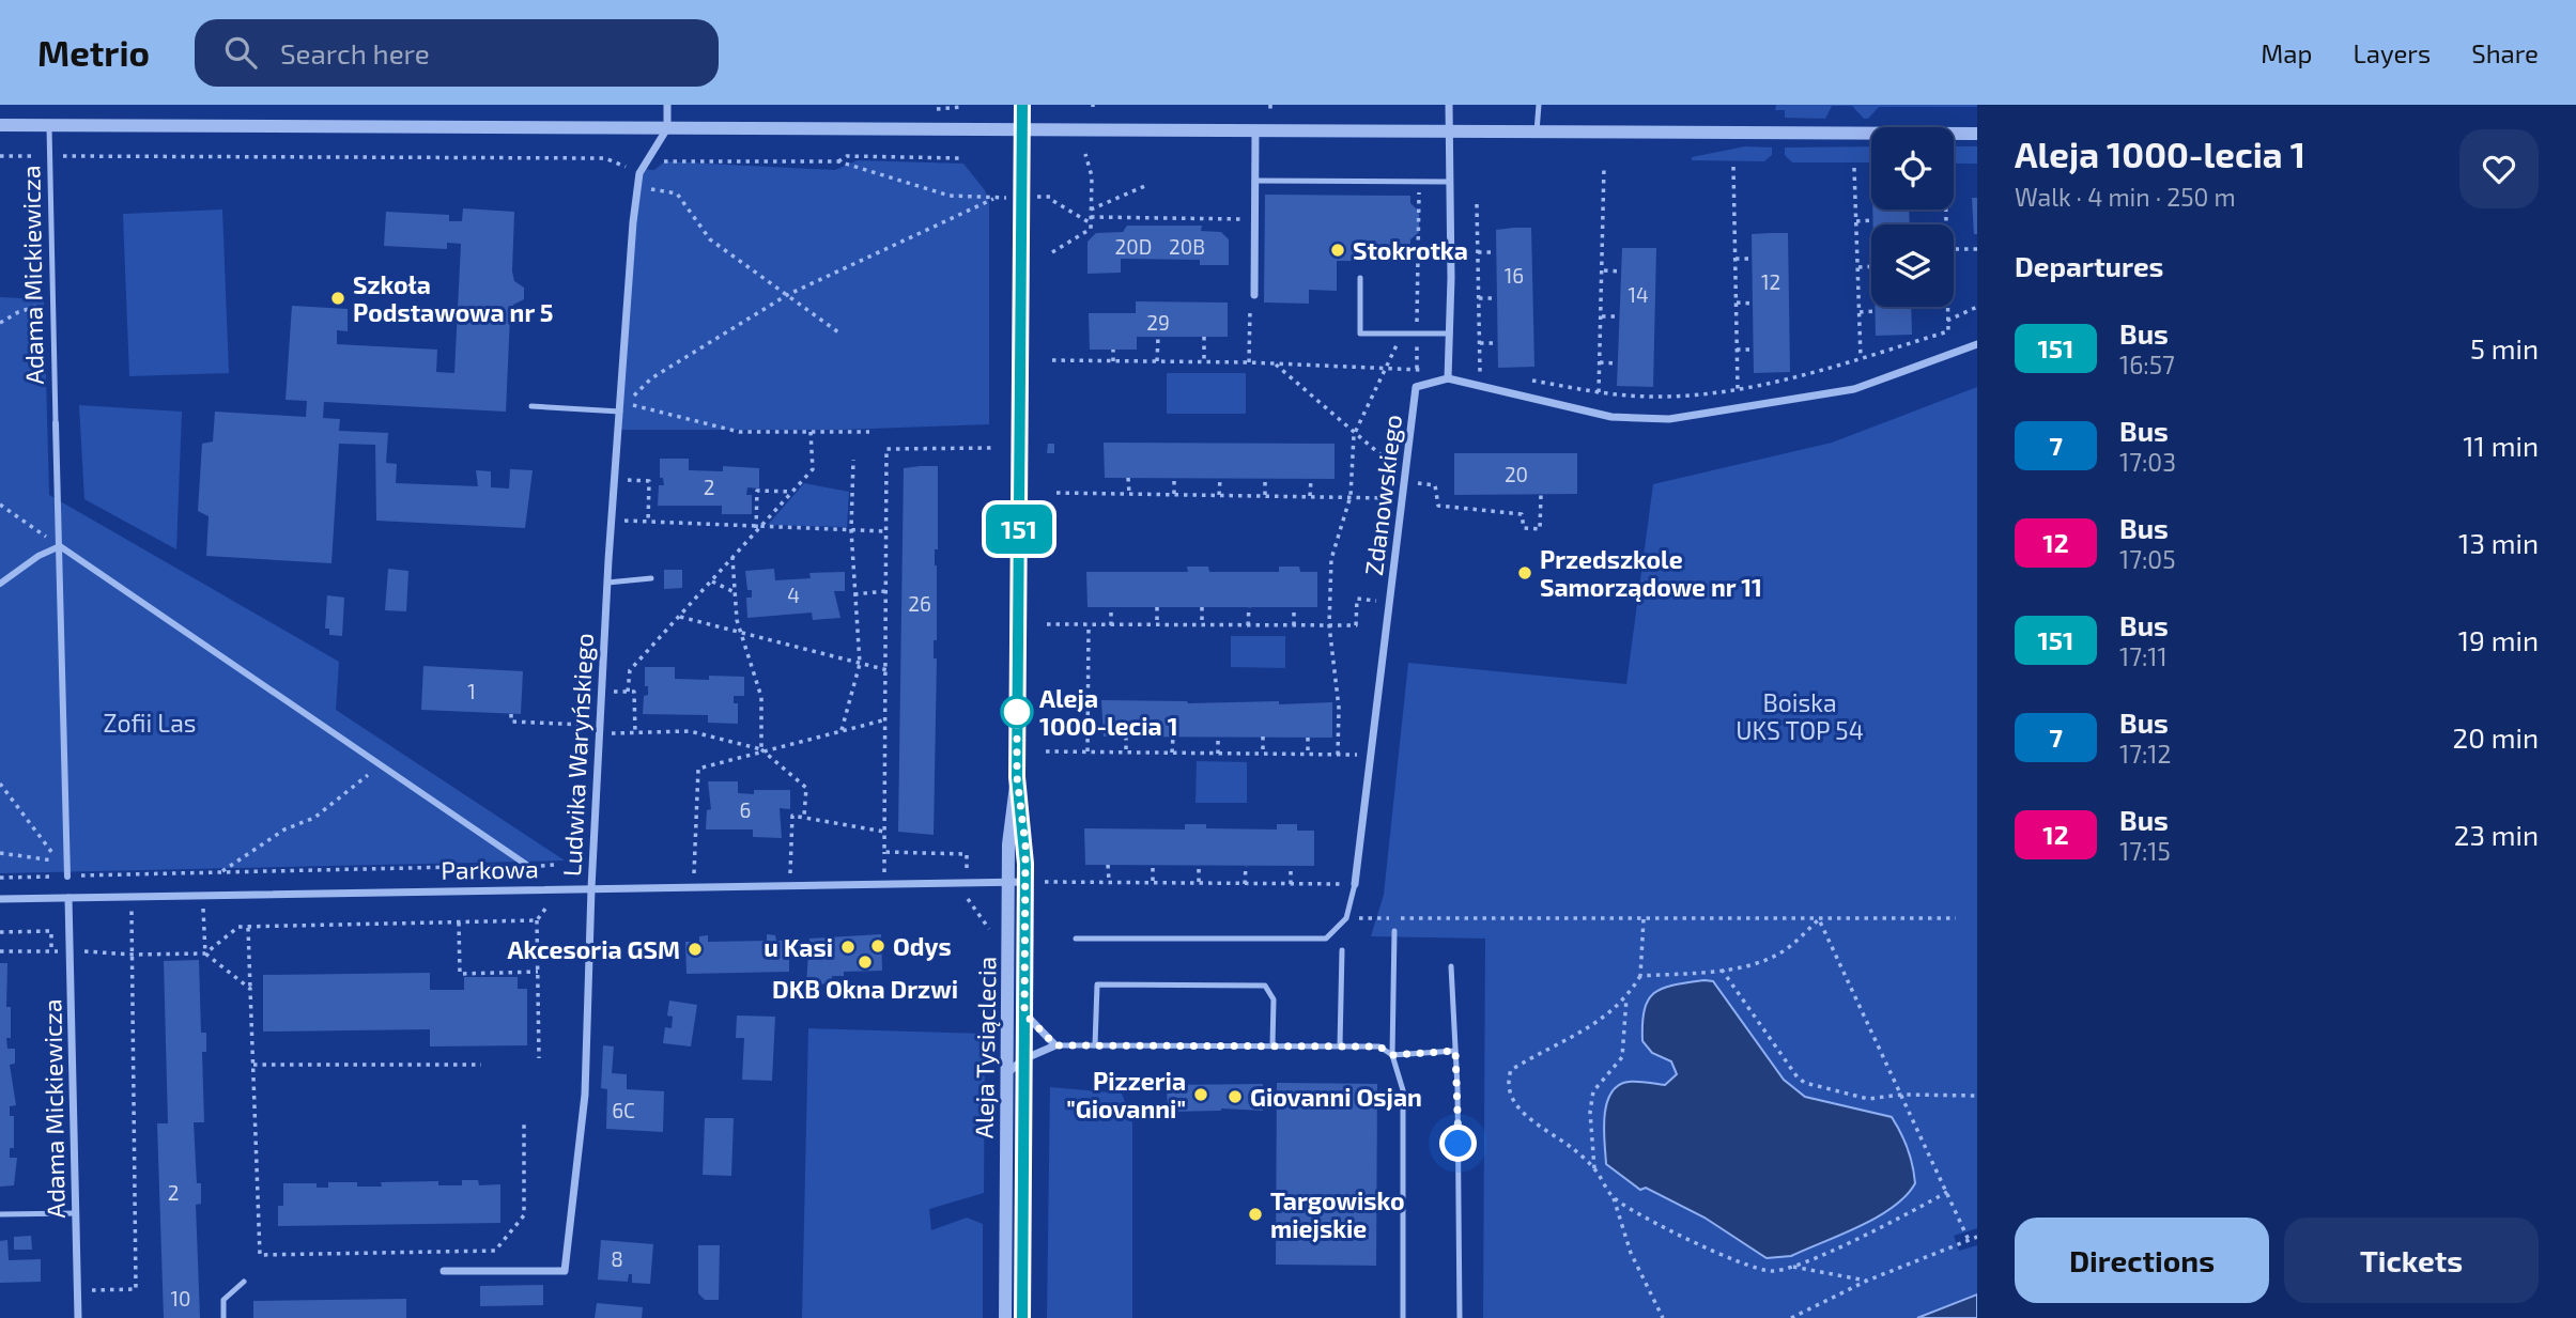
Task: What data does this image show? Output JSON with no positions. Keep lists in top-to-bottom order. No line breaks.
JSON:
{"streets":{"street":["Adama Mickiewicza","Zdanowskiego","Ludwika Waryńskiego","Parkowa","Aleja Tysiąclecia"]},"crossings":[["Adama Mickiewicza","Parkowa"],["Ludwika Waryńskiego","Parkowa"],["Parkowa","Aleja Tysiąclecia"]],"parks":["Boiska UKS TOP 54","Zofii Las"],"places":["Stokrotka","Szkoła Podstawowa nr 5","Przedszkole Samorządowe nr 11","Aleja 1000-lecia 1","Odys","u Kasi","Akcesoria GSM","DKB Okna Drzwi","Pizzeria \"Giovanni\"","Giovanni Osjan","Targowisko miejskie"],"lines":["bus line 151"],"house_numbers":["20D","20B","16","12","14","29","20","2","4","26","1","6","6C","2","8","10"],"page":{"header":"Metrio","search":"Search here","nav":["Map","Layers","Share"],"on_map":"151","heading":[["Aleja 1000-lecia 1","Walk · 4 min · 250 m"],"Departures"],"list":[{"mark":"151","name":"Bus","note":"16:57","value":"5 min"},{"mark":"7","name":"Bus","note":"17:03","value":"11 min"},{"mark":"12","name":"Bus","note":"17:05","value":"13 min"},{"mark":"151","name":"Bus","note":"17:11","value":"19 min"},{"mark":"7","name":"Bus","note":"17:12","value":"20 min"},{"mark":"12","name":"Bus","note":"17:15","value":"23 min"}],"buttons":["Directions","Tickets"]}}
